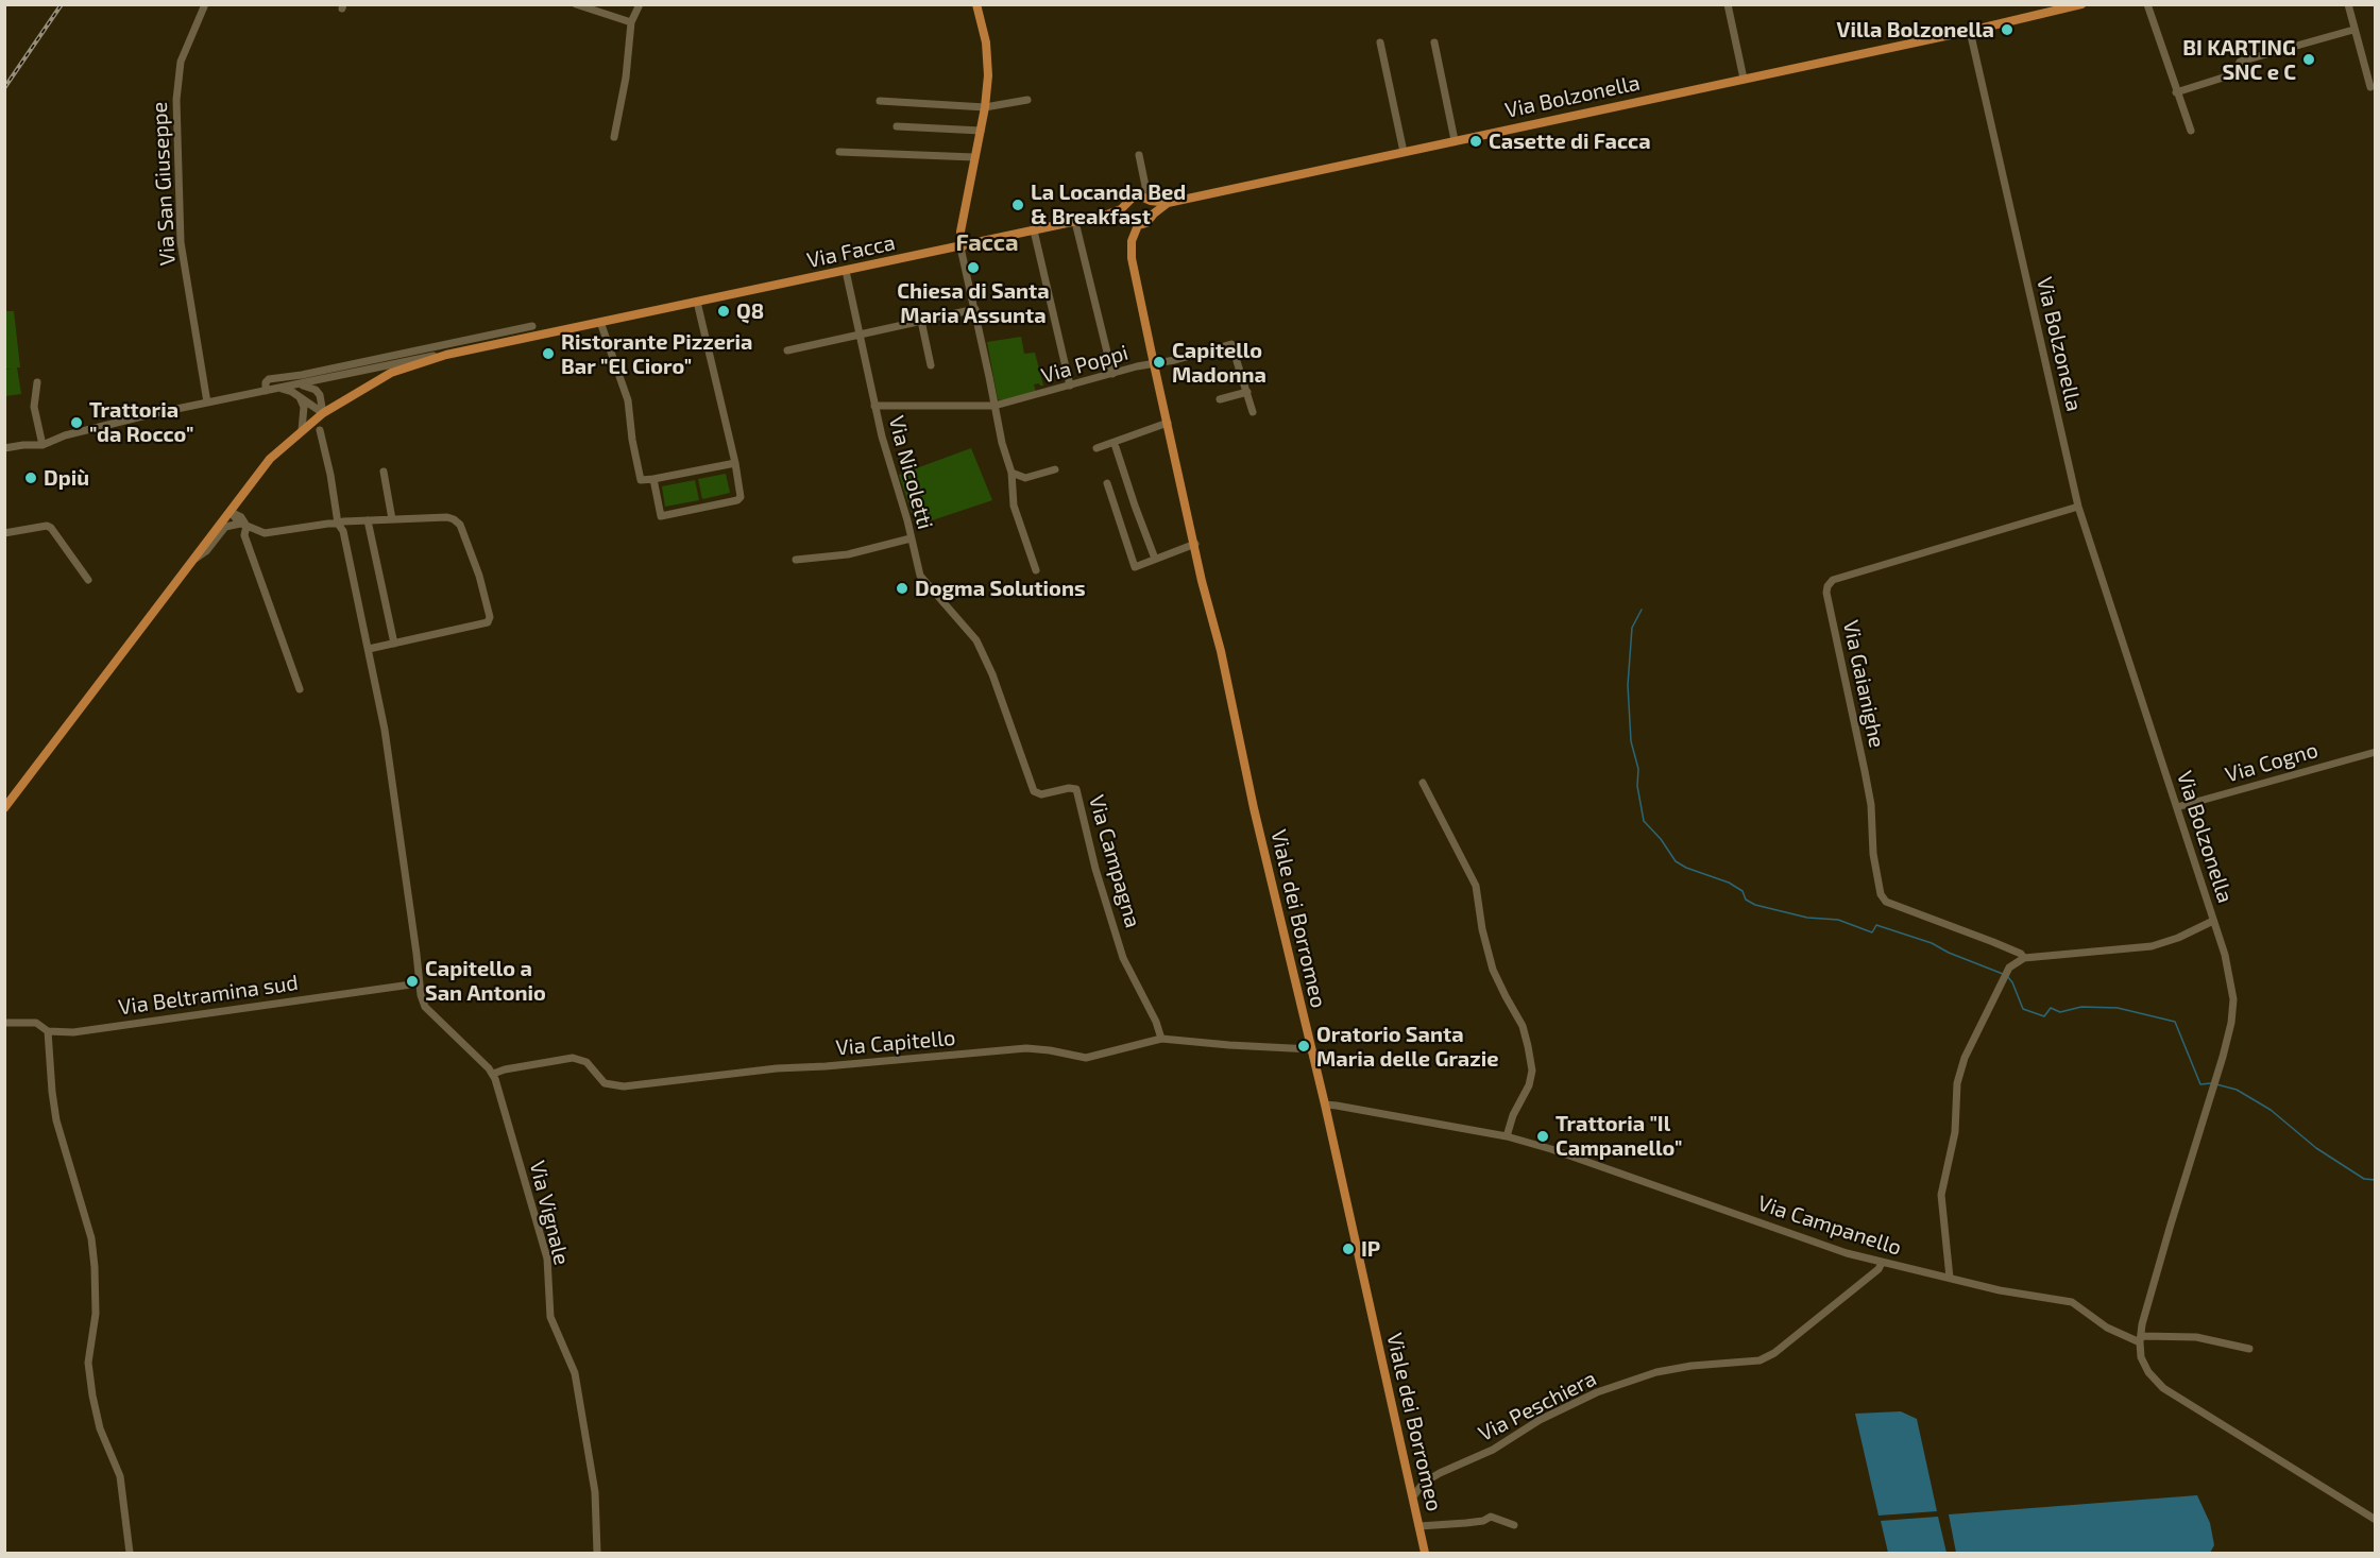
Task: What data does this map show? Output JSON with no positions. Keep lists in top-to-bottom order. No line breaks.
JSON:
{"streets":{"main road":["Via Bolzonella","Via Facca","Viale dei Borromeo"],"street":["Via San Giuseppe","Via Poppi","Via Nicoletti","Via Gaianighe","Via Cogno","Via Campagna","Via Beltramina sud","Via Capitello","Via Vignale","Via Campanello","Via Peschiera"]},"crossings":[["Via Bolzonella","Via Facca"],["Via Bolzonella","Via Gaianighe"],["Via Bolzonella","Via Cogno"],["Via Bolzonella","Via Campanello"],["Via Facca","Via Nicoletti"],["Via Poppi","Via Nicoletti"],["Via Nicoletti","Via Campagna"],["Via Campagna","Via Capitello"],["Viale dei Borromeo","Via Capitello"],["Viale dei Borromeo","Via Campanello"],["Viale dei Borromeo","Via Peschiera"],["Via Beltramina sud","Via Vignale"],["Via Capitello","Via Vignale"],["Via Campanello","Via Peschiera"]],"districts":["Facca"],"places":["Villa Bolzonella","BI KARTING SNC e C","Casette di Facca","La Locanda Bed & Breakfast","Chiesa di Santa Maria Assunta","Q8","Ristorante Pizzeria Bar \"El Cioro\"","Capitello Madonna","Trattoria \"da Rocco\"","Dpiù","Dogma Solutions","Capitello a San Antonio","Oratorio Santa Maria delle Grazie","Trattoria \"Il Campanello\"","IP"]}
